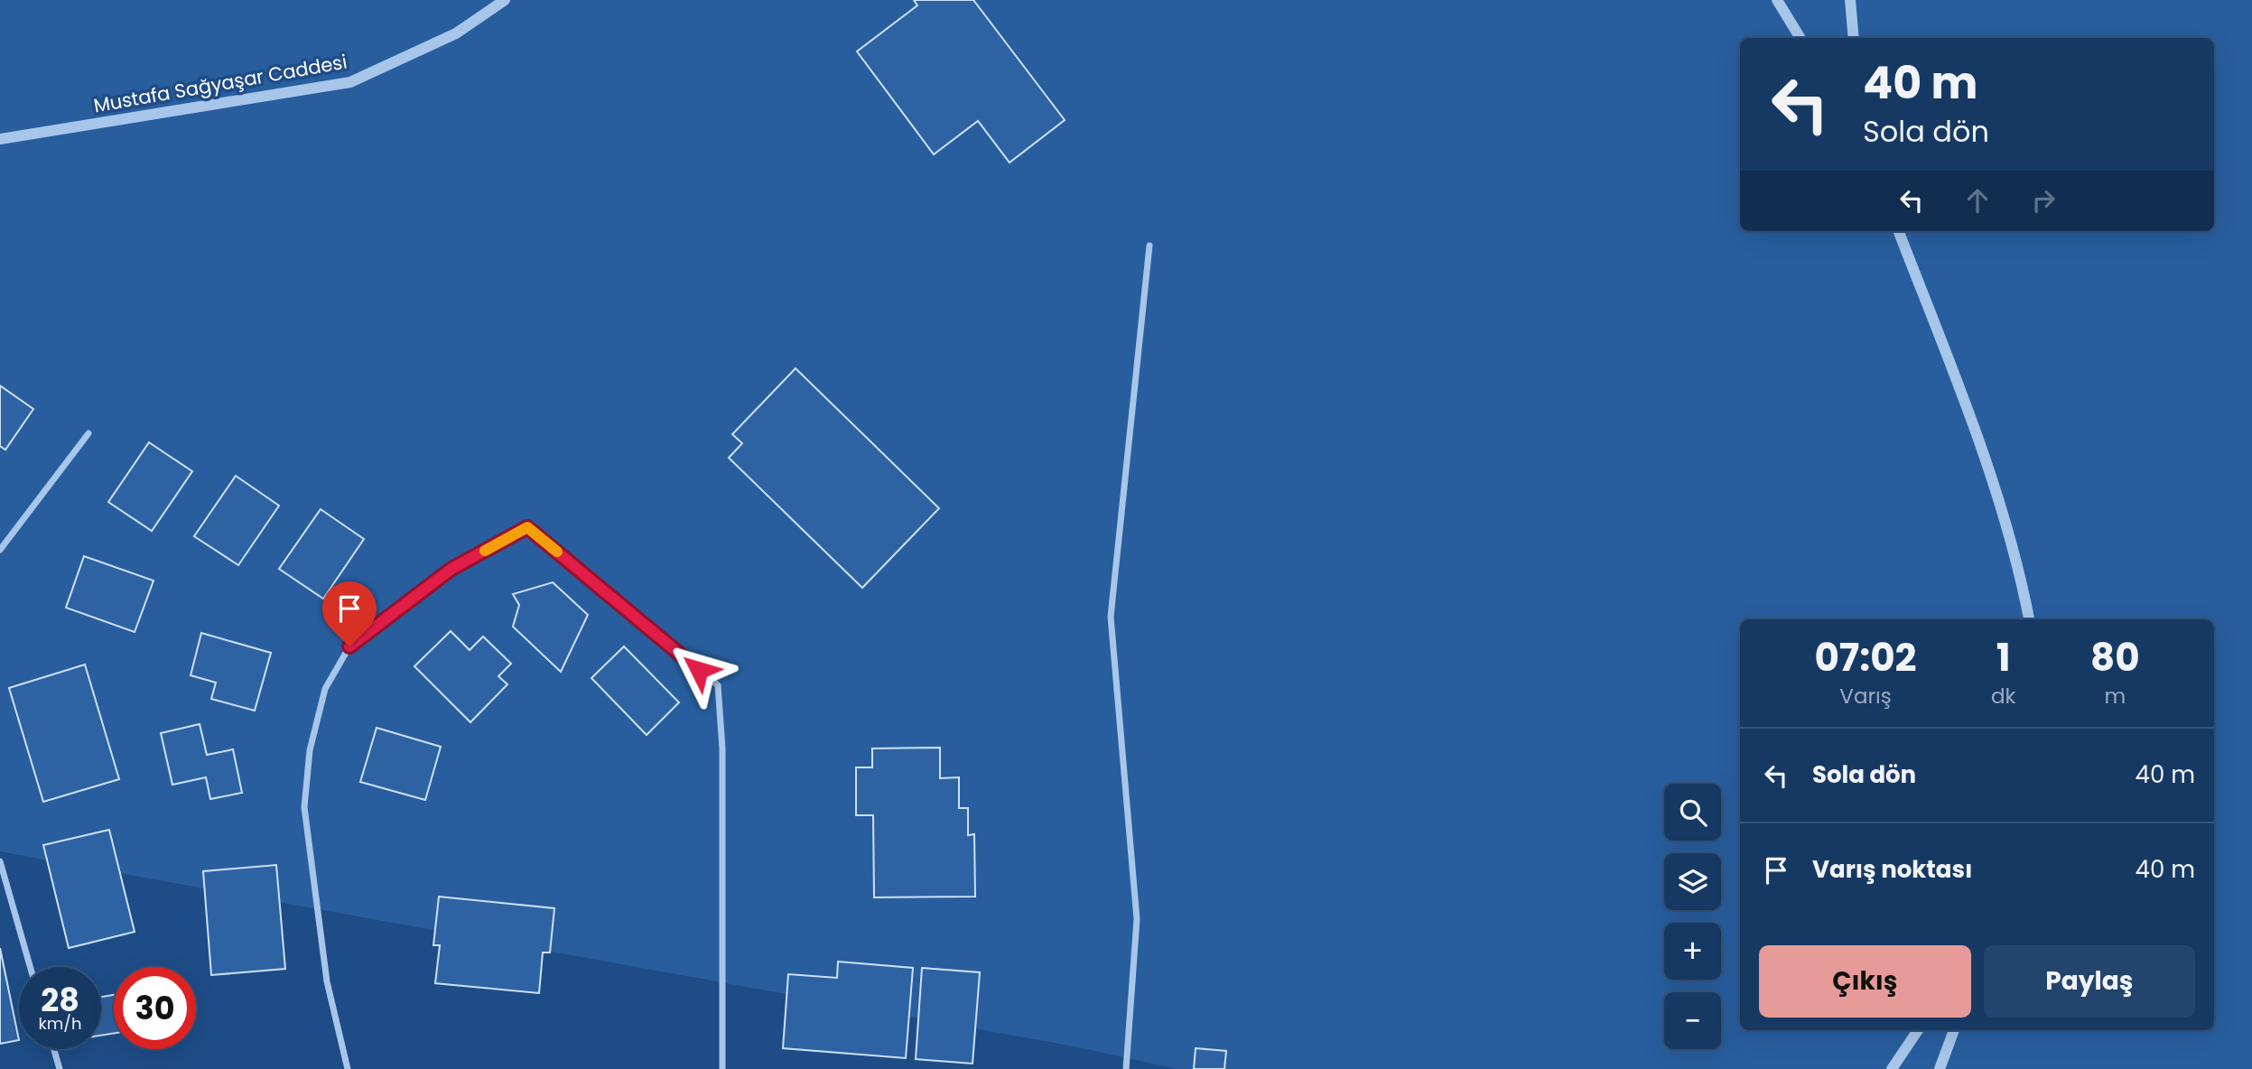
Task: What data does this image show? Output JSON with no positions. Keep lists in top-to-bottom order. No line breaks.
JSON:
{"streets":{"street":["Mustafa Sağyaşar Caddesi"]},"page":{"turn":["40 m","Sola dön"],"eta":["07:02","Varış","1","dk","80","m"],"list":[{"name":"Sola dön","value":"40 m"},{"name":"Varış noktası","value":"40 m"}],"map_buttons":["+","−"],"buttons":["Çıkış","Paylaş"],"speed":"28 km/h","limit":"30"}}
